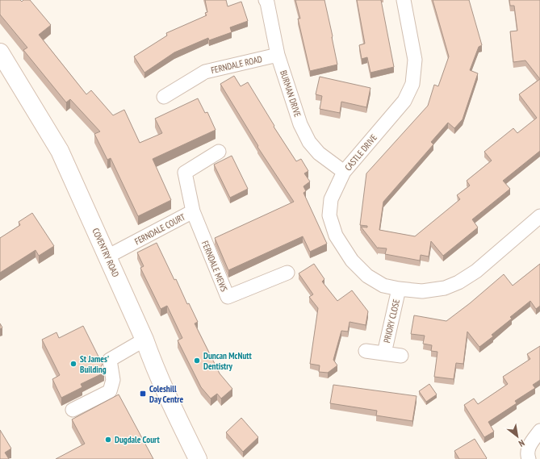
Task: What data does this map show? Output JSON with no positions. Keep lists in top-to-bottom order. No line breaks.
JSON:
{"streets":{"main road":["COVENTRY ROAD"],"street":["FERNDALE ROAD","BURMAN DRIVE","CASTLE DRIVE","FERNDALE COURT","FERNDALE MEWS","PRIORY CLOSE"]},"crossings":[["FERNDALE ROAD","BURMAN DRIVE"],["BURMAN DRIVE","CASTLE DRIVE"],["CASTLE DRIVE","PRIORY CLOSE"],["FERNDALE COURT","COVENTRY ROAD"],["FERNDALE COURT","FERNDALE MEWS"]],"places":{"other":["Duncan McNutt Dentistry","St James' Building","Dugdale Court"],"transit":["Coleshill Day Centre"]},"north":"bottom right"}
